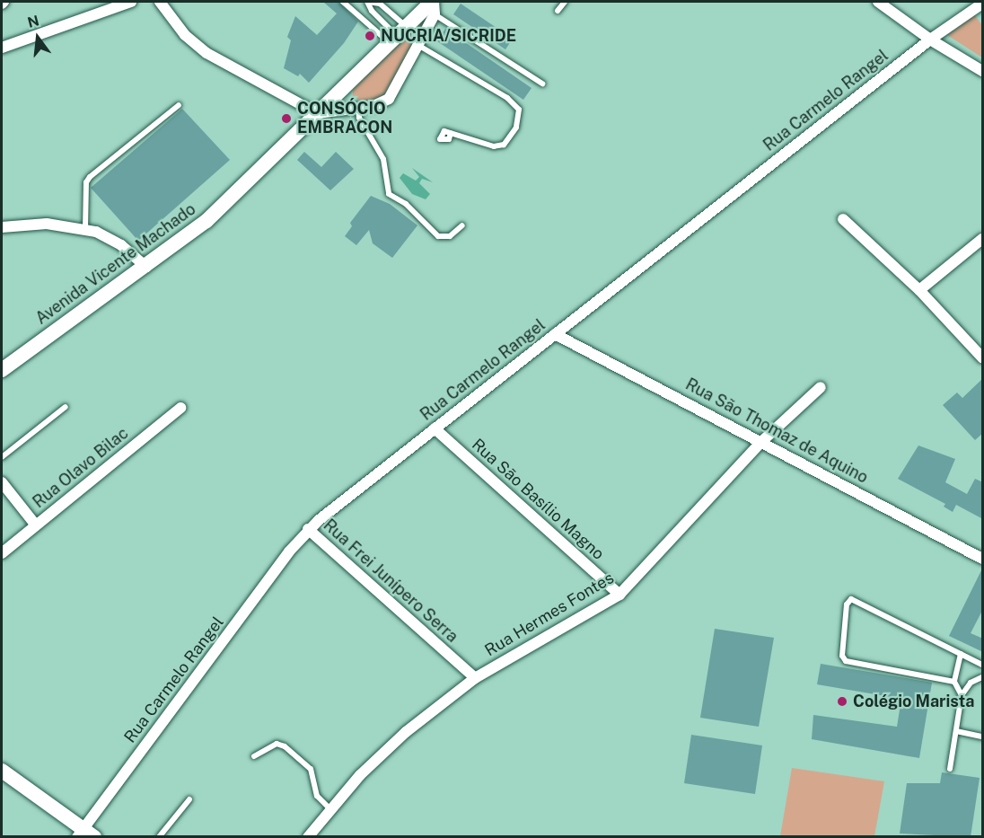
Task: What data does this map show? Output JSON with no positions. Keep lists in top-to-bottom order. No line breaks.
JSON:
{"streets":{"street":["Rua Carmelo Rangel","Avenida Vicente Machado","Rua São Thomaz de Aquino","Rua Olavo Bilac","Rua São Basílio Magno","Rua Frei Junípero Serra","Rua Hermes Fontes"]},"crossings":[["Rua Carmelo Rangel","Rua São Thomaz de Aquino"],["Rua Carmelo Rangel","Rua São Basílio Magno"],["Rua Carmelo Rangel","Rua Frei Junípero Serra"],["Rua São Thomaz de Aquino","Rua Hermes Fontes"],["Rua São Basílio Magno","Rua Hermes Fontes"],["Rua Frei Junípero Serra","Rua Hermes Fontes"]],"places":["NUCRIA/SICRIDE","CONSÓCIO EMBRACON","Colégio Marista"],"north":"top"}
